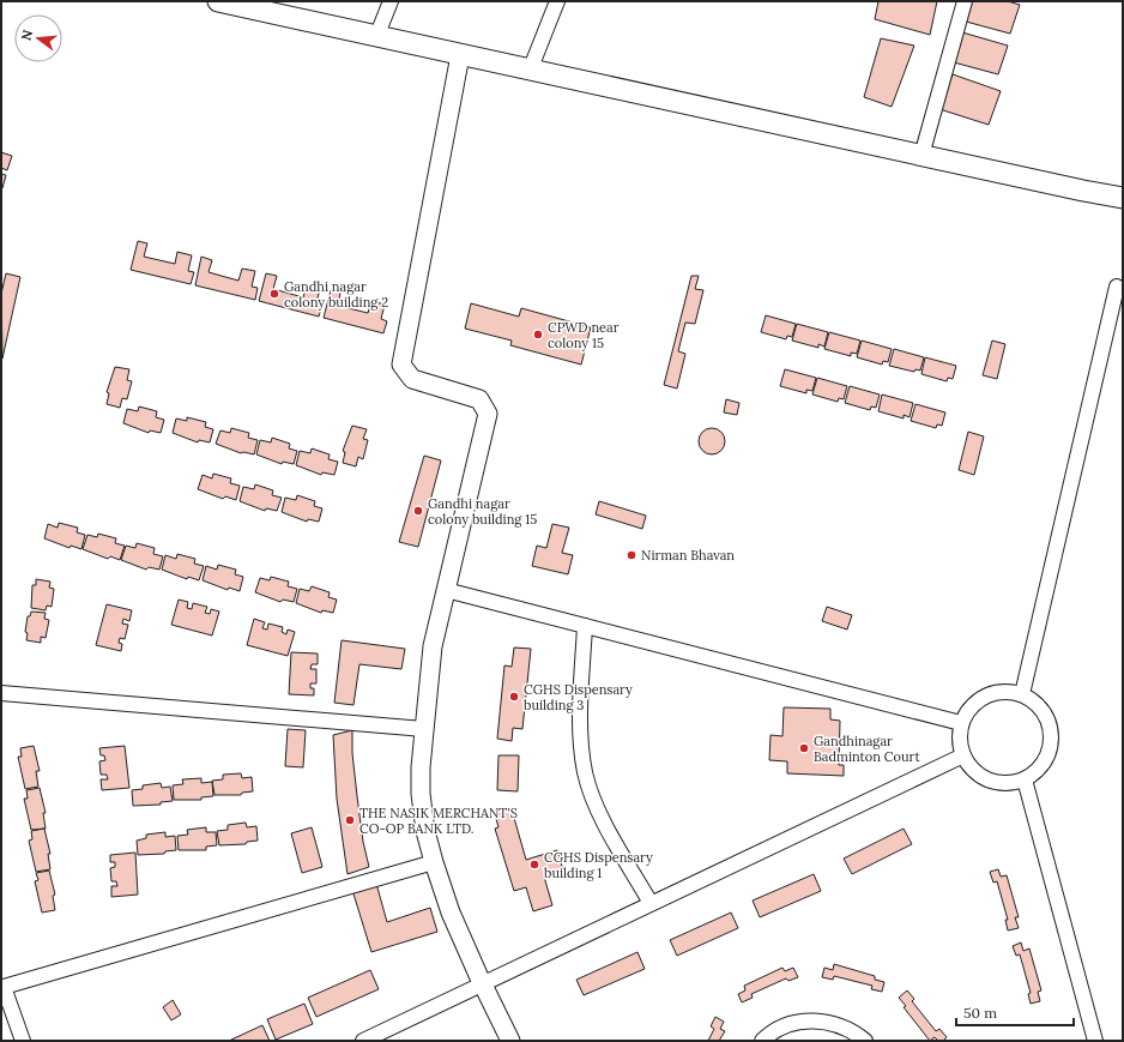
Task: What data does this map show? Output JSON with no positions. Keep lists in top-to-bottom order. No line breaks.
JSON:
{"places":["Gandhi nagar colony building 2","CPWD near colony 15","Gandhi nagar colony building 15","Nirman Bhavan","CGHS Dispensary building 3","Gandhinagar Badminton Court","THE NASIK MERCHANT'S CO-OP BANK LTD.","CGHS Dispensary building 1"],"scale_bar":"50 m","north":"left"}
